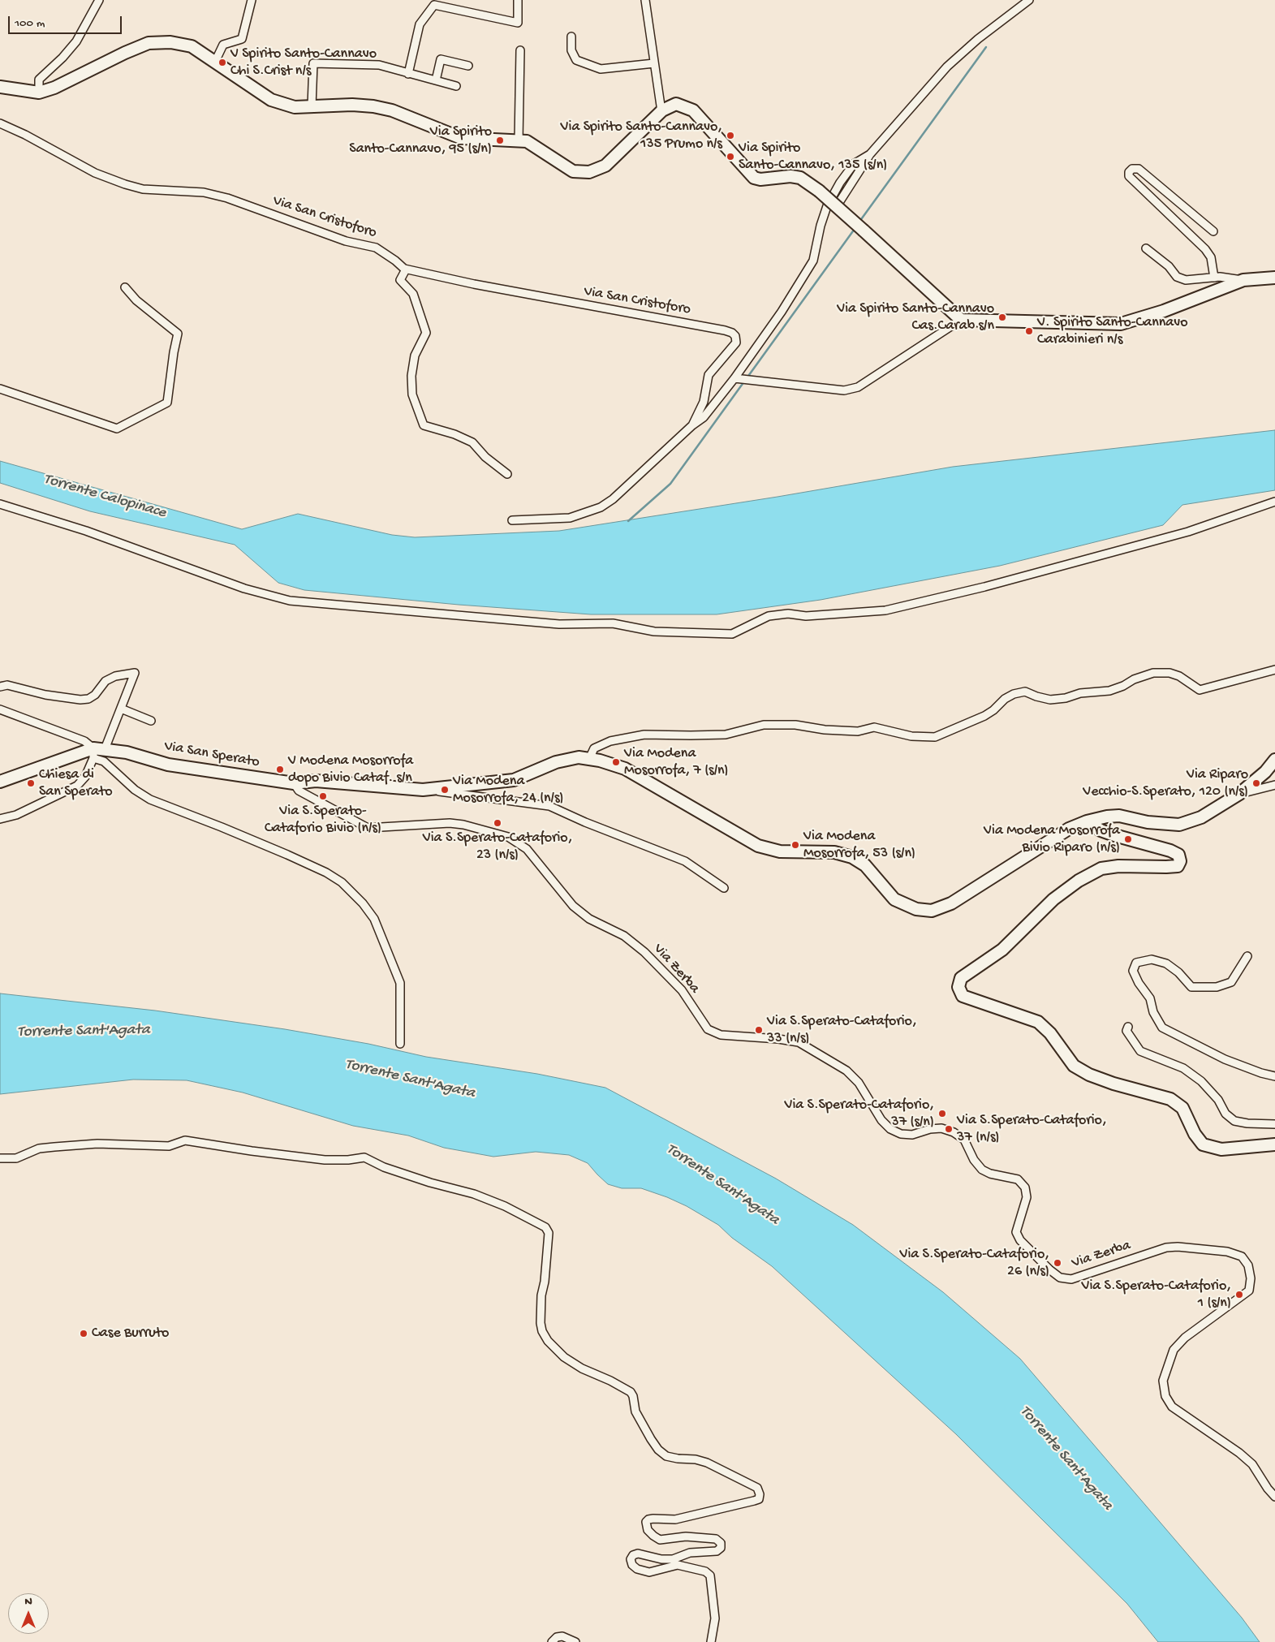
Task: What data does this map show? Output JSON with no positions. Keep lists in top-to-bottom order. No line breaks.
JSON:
{"streets":{"street":["Via San Cristoforo","Via San Sperato","Via Zerba"]},"crossings":[["Via San Sperato","Via Zerba"]],"water":["Torrente Calopinace","Torrente Sant'Agata"],"places":["V Spirito Santo-Cannavo Chi S.Crist n/s","Via Spirito Santo-Cannavo, 135 Prumo n/s","Via Spirito Santo-Cannavo, 95 (s/n)","Via Spirito Santo-Cannavo, 135 (s/n)","Via Spirito Santo-Cannavo Cas.Carab s/n","V. Spirito Santo-Cannavo Carabinieri n/s","Via Modena Mosorrofa, 7 (s/n)","V Modena Mosorrofa dopo Bivio Cataf. s/n","Chiesa di San Sperato","Via Riparo Vecchio-S.Sperato, 120 (n/s)","Via Modena Mosorrofa, 24 (n/s)","Via S.Sperato- Cataforio Bivio (n/s)","Via S.Sperato-Cataforio, 23 (n/s)","Via Modena Mosorrofa Bivio Riparo (n/s)","Via Modena Mosorrofa, 53 (s/n)","Via S.Sperato-Cataforio, 33 (n/s)","Via S.Sperato-Cataforio, 37 (s/n)","Via S.Sperato-Cataforio, 37 (n/s)","Via S.Sperato-Cataforio, 26 (n/s)","Via S.Sperato-Cataforio, 1 (s/n)","Case Burruto"],"scale_bar":"100 m","north":"top"}
